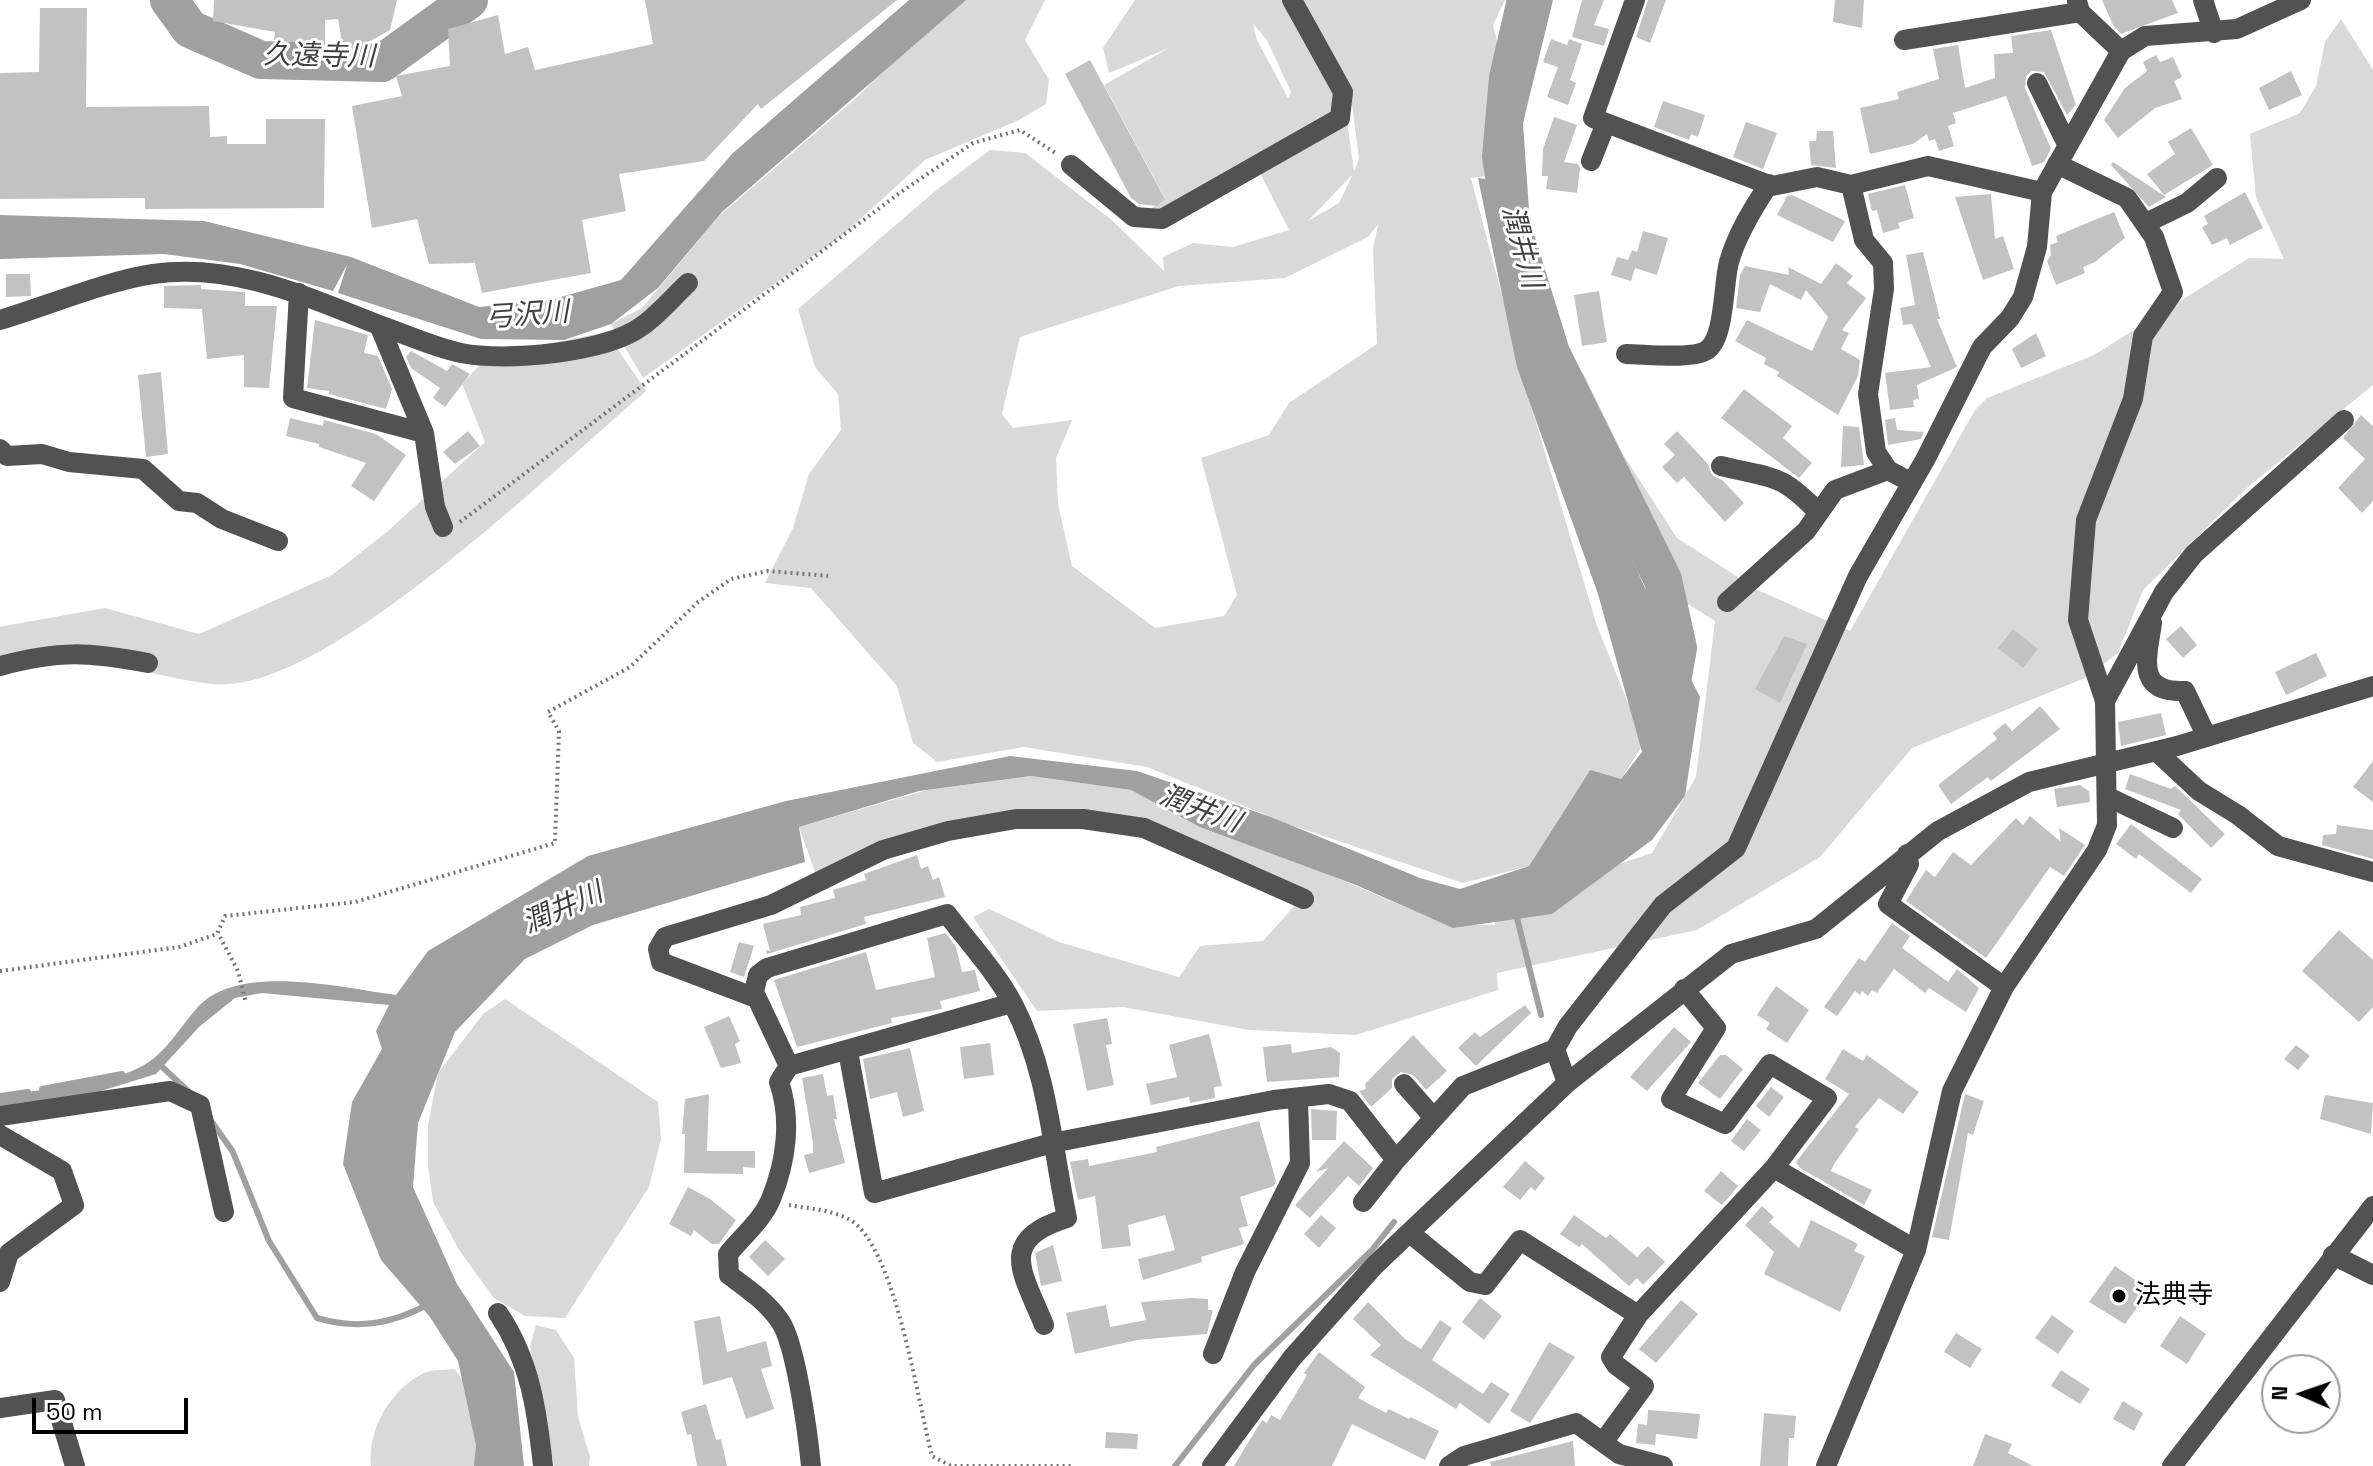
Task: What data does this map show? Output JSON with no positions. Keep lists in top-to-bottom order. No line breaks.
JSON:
{"water":["久遠寺川","潤井川","弓沢川"],"places":["法典寺"],"scale_bar":"50 m","north":"left"}
